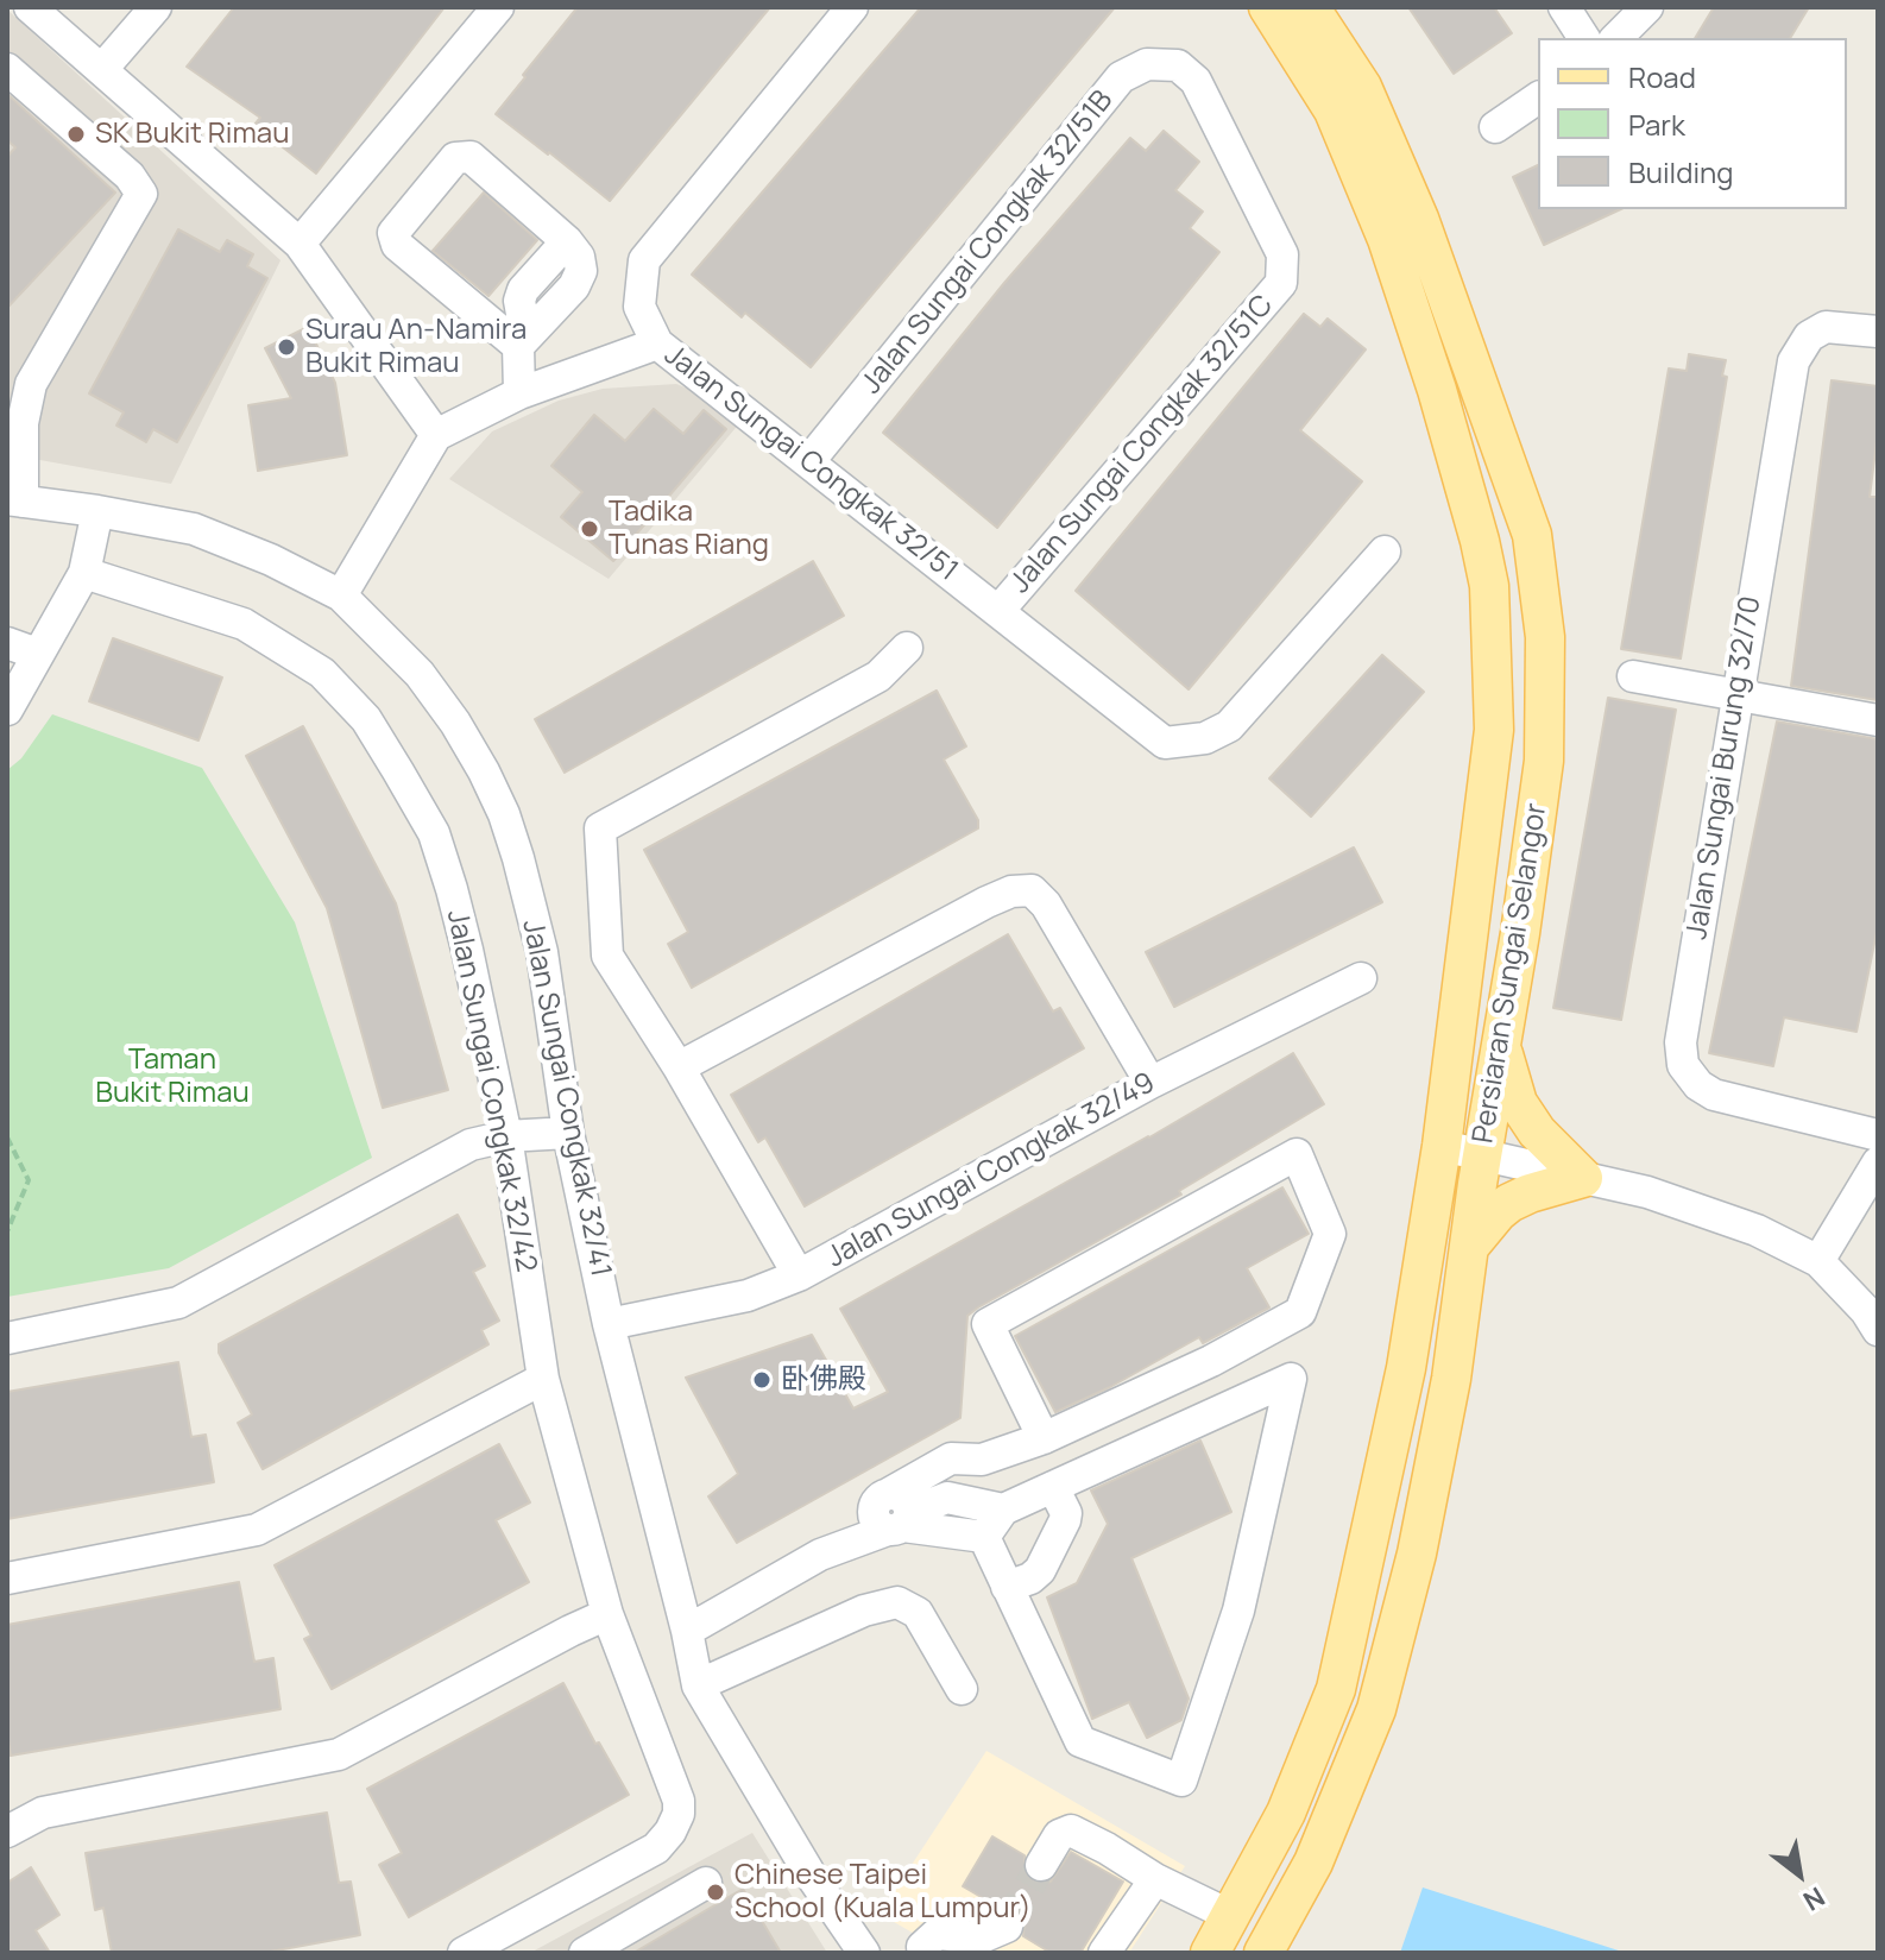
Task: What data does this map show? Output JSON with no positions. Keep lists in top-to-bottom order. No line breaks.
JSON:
{"streets":{"main road":["Persiaran Sungai Selangor"],"street":["Jalan Sungai Congkak 32/51B","Jalan Sungai Congkak 32/51C","Jalan Sungai Congkak 32/51","Jalan Sungai Burung 32/70","Jalan Sungai Congkak 32/42","Jalan Sungai Congkak 32/41","Jalan Sungai Congkak 32/49"]},"crossings":[["Jalan Sungai Congkak 32/51B","Jalan Sungai Congkak 32/51C"],["Jalan Sungai Congkak 32/51B","Jalan Sungai Congkak 32/51"],["Jalan Sungai Congkak 32/51C","Jalan Sungai Congkak 32/51"],["Jalan Sungai Congkak 32/41","Jalan Sungai Congkak 32/49"]],"parks":["Taman Bukit Rimau"],"places":["SK Bukit Rimau","Surau An-Namira Bukit Rimau","Tadika Tunas Riang","卧佛殿","Chinese Taipei School (Kuala Lumpur)"],"legend":["Road","Park","Building"],"north":"bottom right"}
